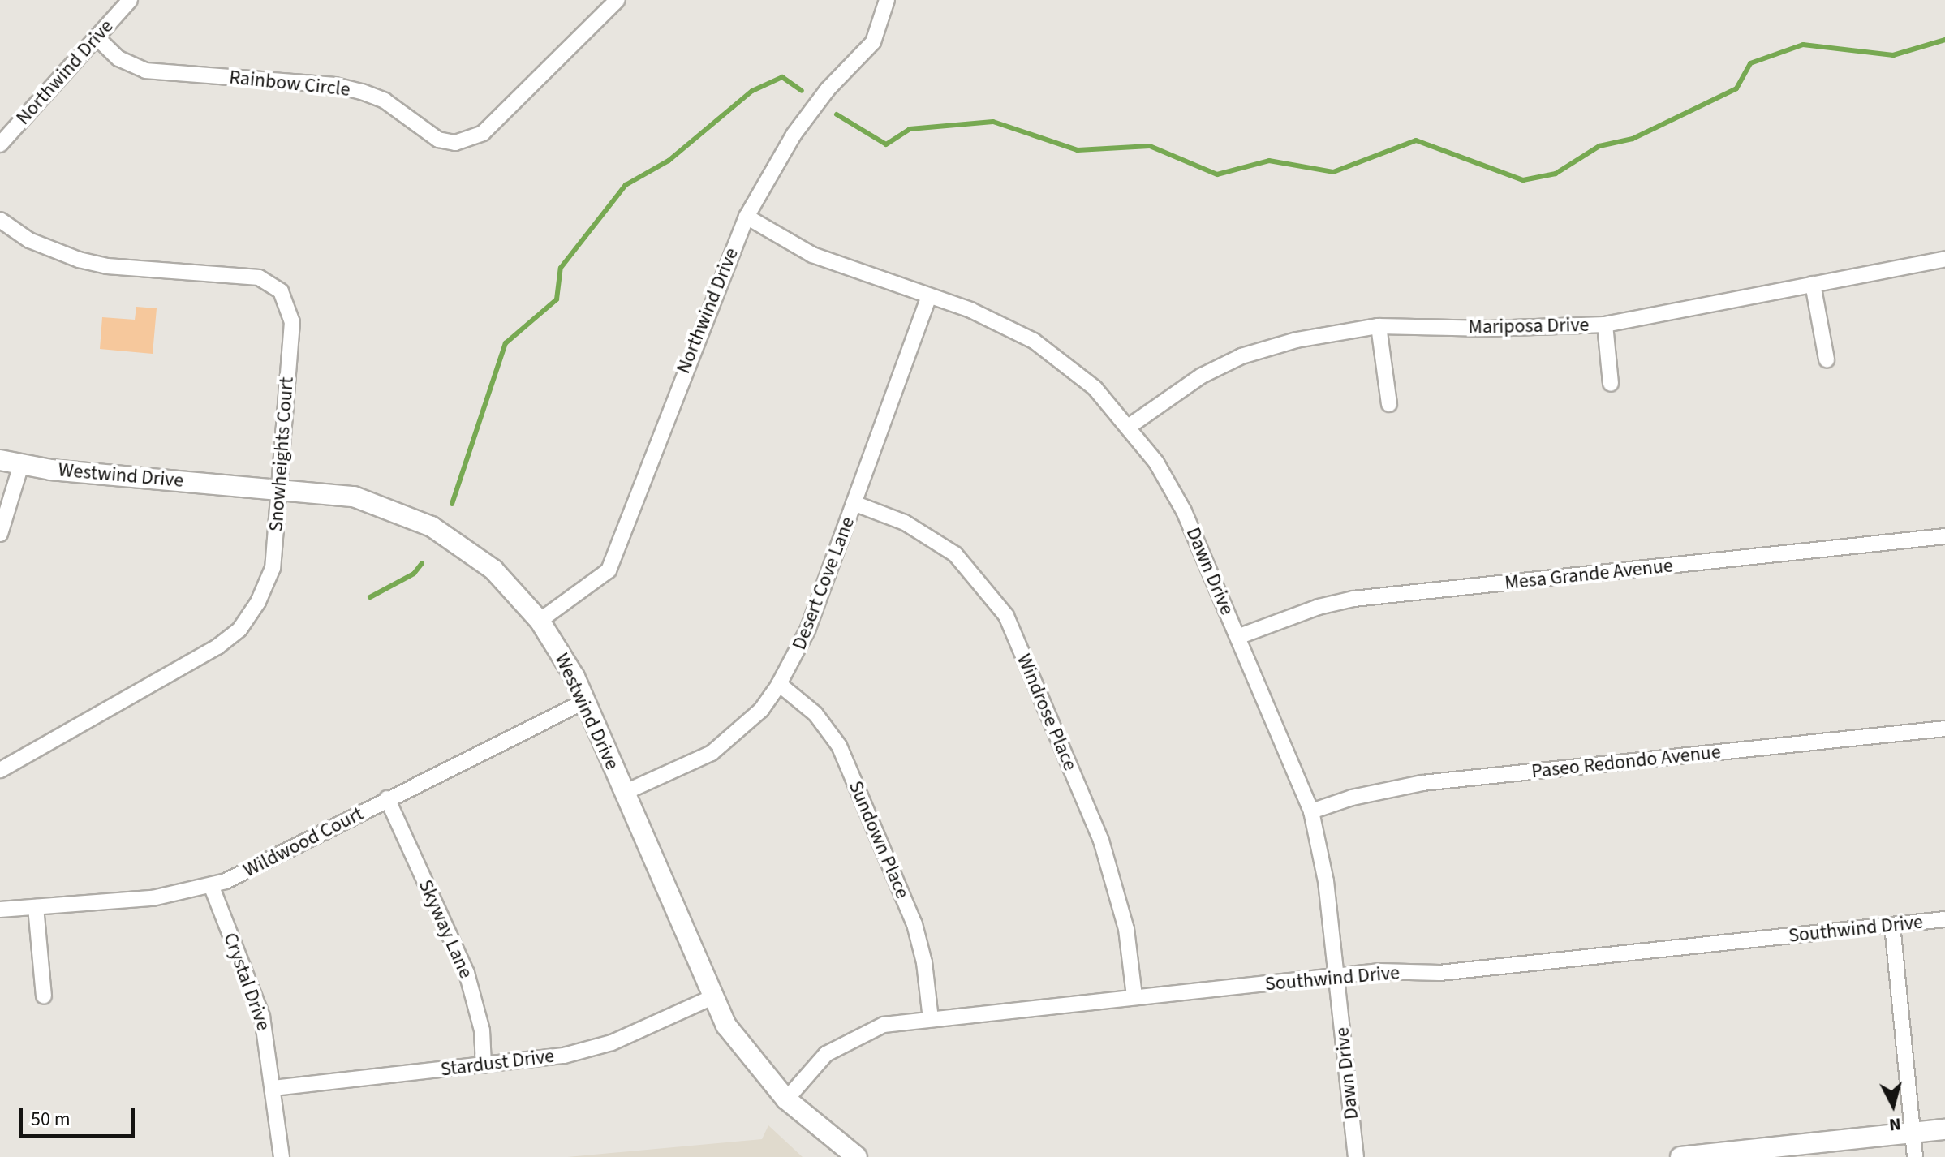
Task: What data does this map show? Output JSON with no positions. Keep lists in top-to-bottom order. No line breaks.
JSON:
{"streets":{"main road":["Westwind Drive"],"street":["Northwind Drive","Rainbow Circle","Mariposa Drive","Snowheights Court","Dawn Drive","Mesa Grande Avenue","Desert Cove Lane","Windrose Place","Paseo Redondo Avenue","Sundown Place","Wildwood Court","Skyway Lane","Southwind Drive","Crystal Drive","Stardust Drive"]},"crossings":[["Northwind Drive","Rainbow Circle"],["Northwind Drive","Westwind Drive"],["Northwind Drive","Dawn Drive"],["Mariposa Drive","Dawn Drive"],["Snowheights Court","Westwind Drive"],["Westwind Drive","Desert Cove Lane"],["Westwind Drive","Wildwood Court"],["Westwind Drive","Southwind Drive"],["Westwind Drive","Stardust Drive"],["Dawn Drive","Mesa Grande Avenue"],["Dawn Drive","Desert Cove Lane"],["Dawn Drive","Paseo Redondo Avenue"],["Dawn Drive","Southwind Drive"],["Desert Cove Lane","Windrose Place"],["Desert Cove Lane","Sundown Place"],["Windrose Place","Southwind Drive"],["Sundown Place","Southwind Drive"],["Wildwood Court","Skyway Lane"],["Wildwood Court","Crystal Drive"],["Skyway Lane","Stardust Drive"],["Crystal Drive","Stardust Drive"]],"scale_bar":"50 m","north":"bottom"}
